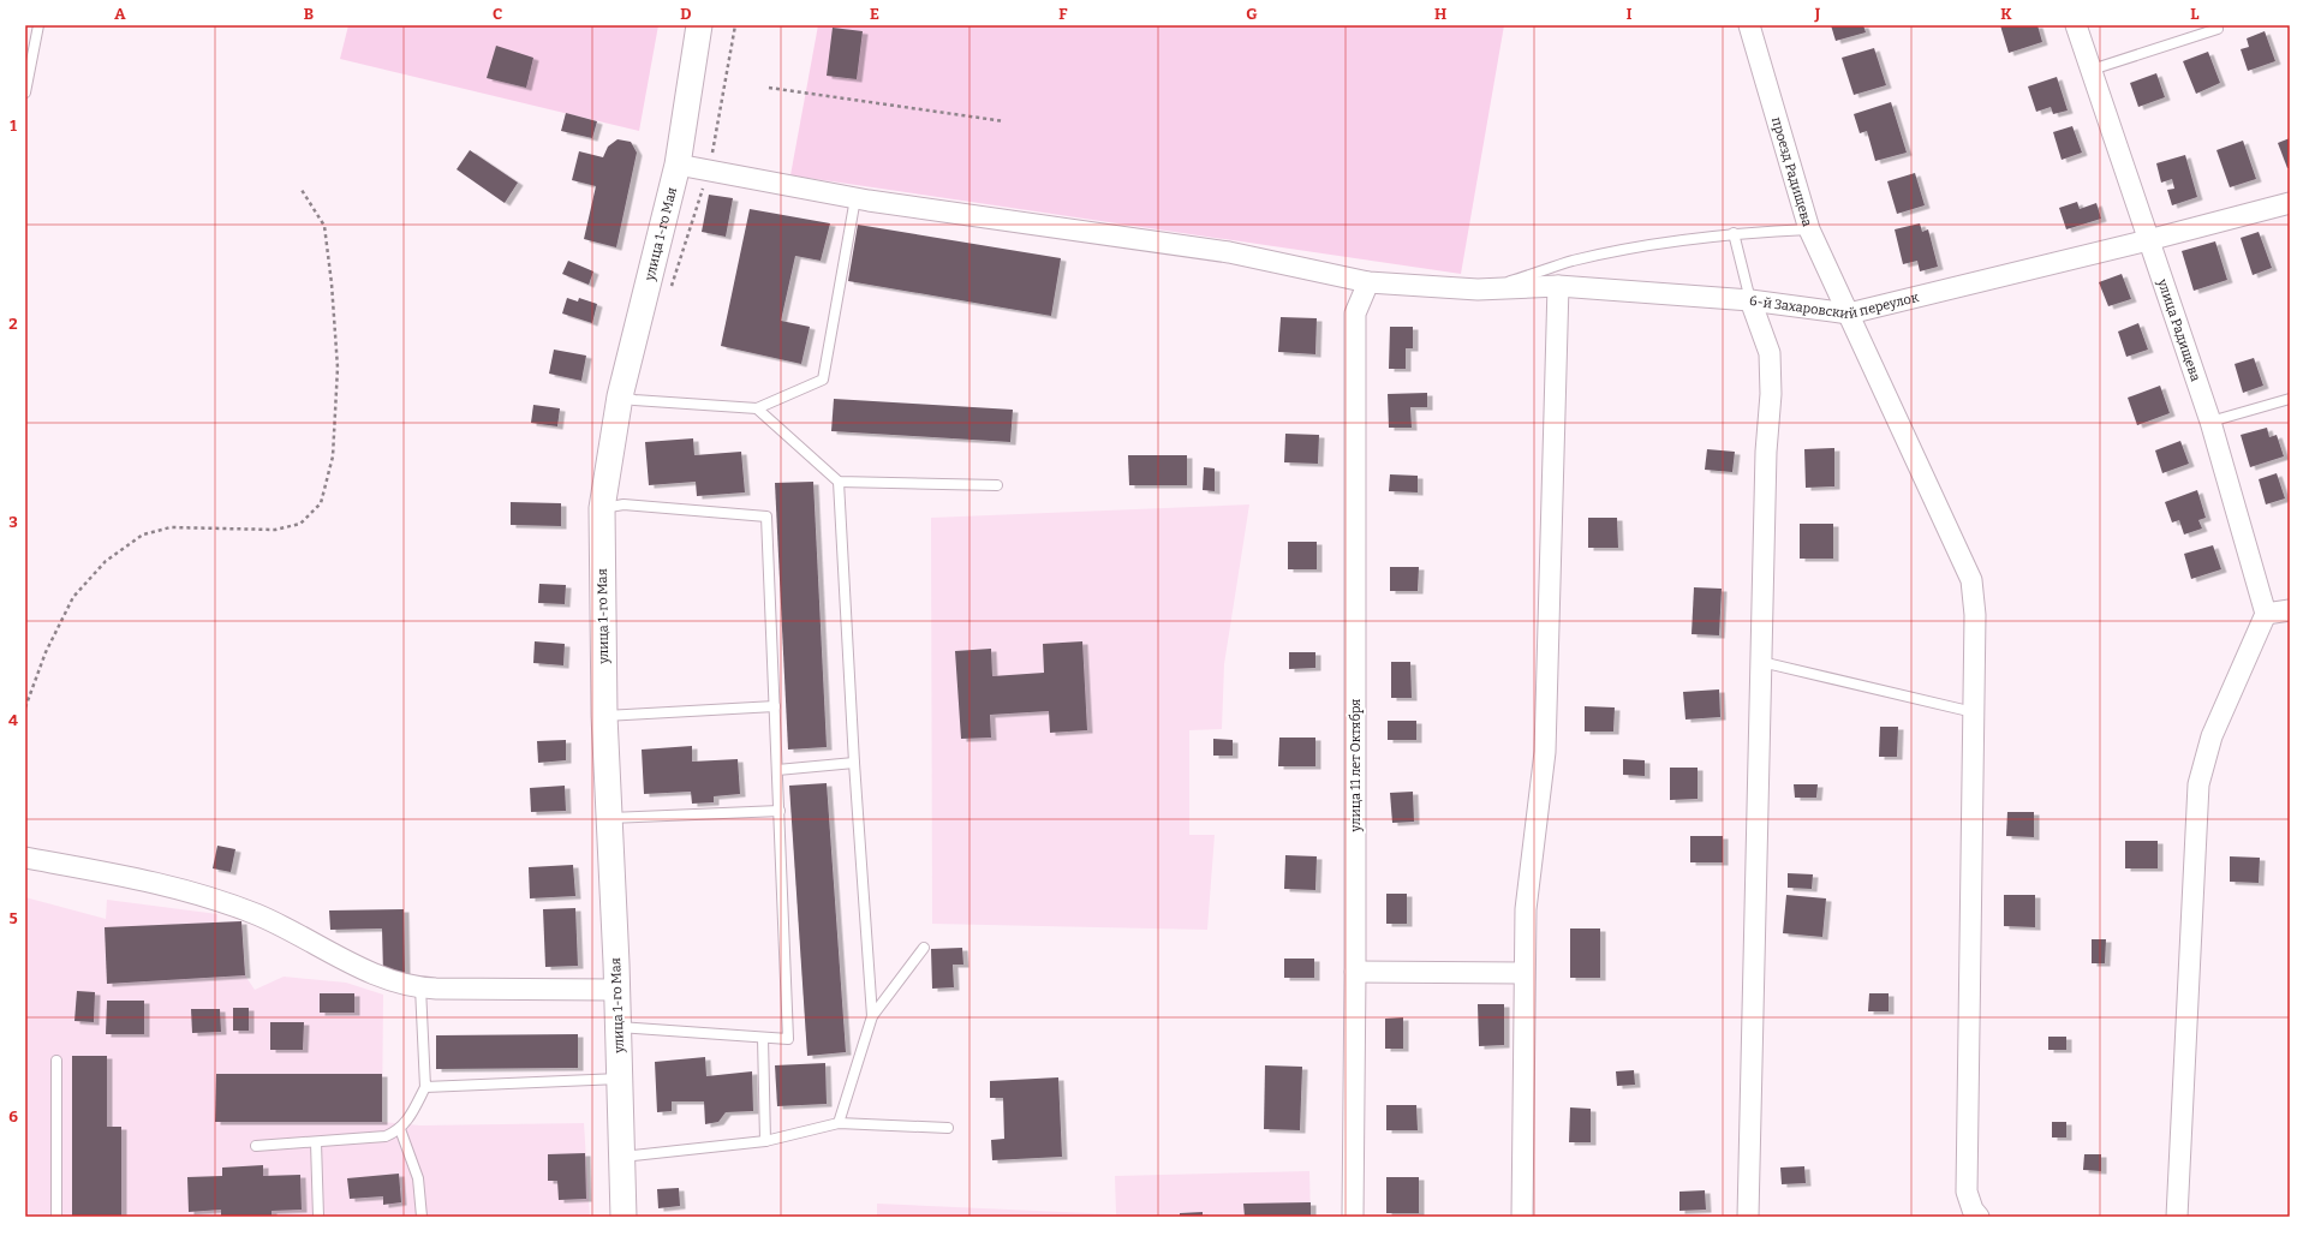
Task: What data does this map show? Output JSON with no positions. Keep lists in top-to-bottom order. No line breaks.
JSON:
{"streets":{"street":["проезд Радищева","улица 1-го Мая","6-й Захаровский переулок","улица Радищева","улица 11 лет Октября"]},"crossings":[["проезд Радищева","6-й Захаровский переулок"],["улица 1-го Мая","6-й Захаровский переулок"],["6-й Захаровский переулок","улица Радищева"],["6-й Захаровский переулок","улица 11 лет Октября"]],"grid":{"columns":["A","B","C","D","E","F","G","H","I","J","K","L"],"rows":["1","2","3","4","5","6"]}}
